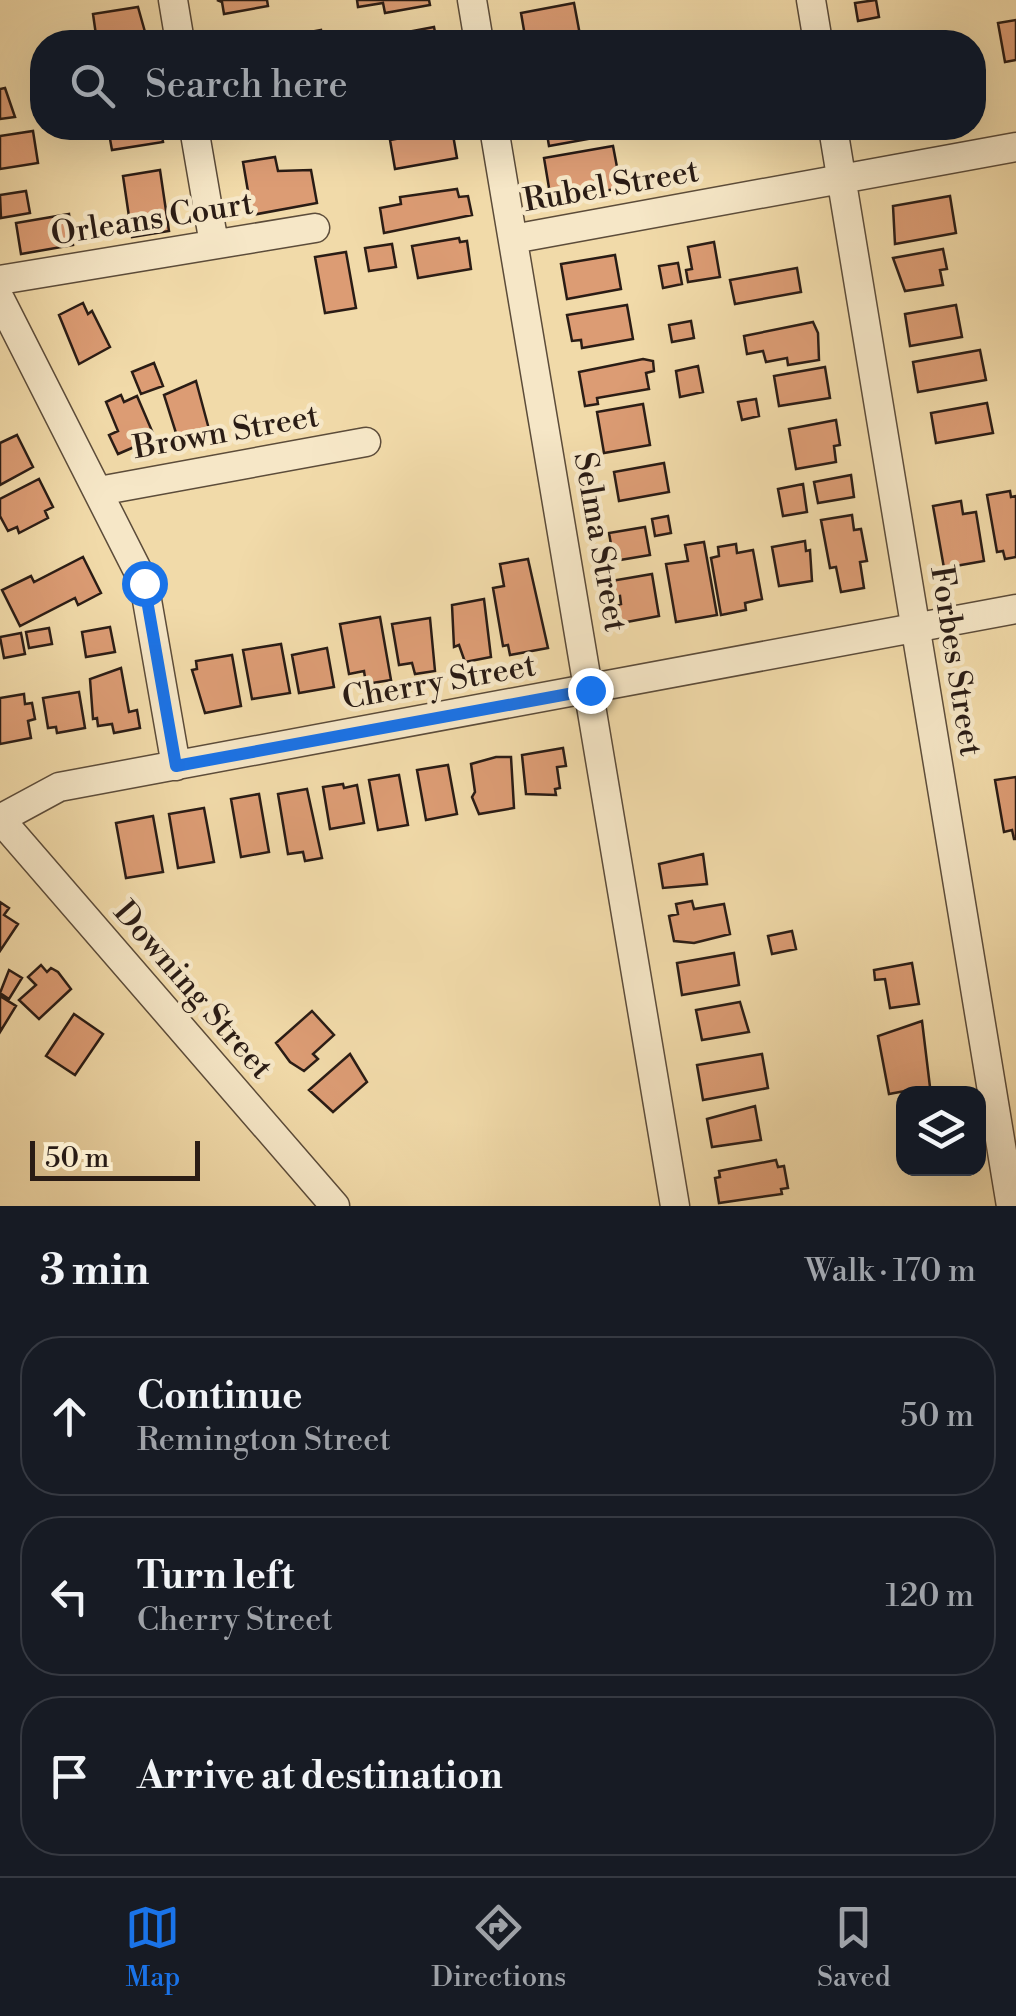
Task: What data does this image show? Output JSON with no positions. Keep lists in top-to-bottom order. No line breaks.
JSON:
{"streets":{"street":["Rubel Street","Orleans Court","Brown Street","Selma Street","Forbes Street","Cherry Street","Downing Street"]},"crossings":[["Rubel Street","Selma Street"],["Rubel Street","Forbes Street"],["Selma Street","Cherry Street"],["Forbes Street","Cherry Street"],["Cherry Street","Downing Street"]],"scale_bar":"50 m","page":{"search":"Search here","scale":"50 m","heading":["3 min","Walk · 170 m"],"list":[["Continue","Remington Street","50 m"],["Turn left","Cherry Street","120 m"],"Arrive at destination"],"nav":["Map","Directions","Saved"]}}
